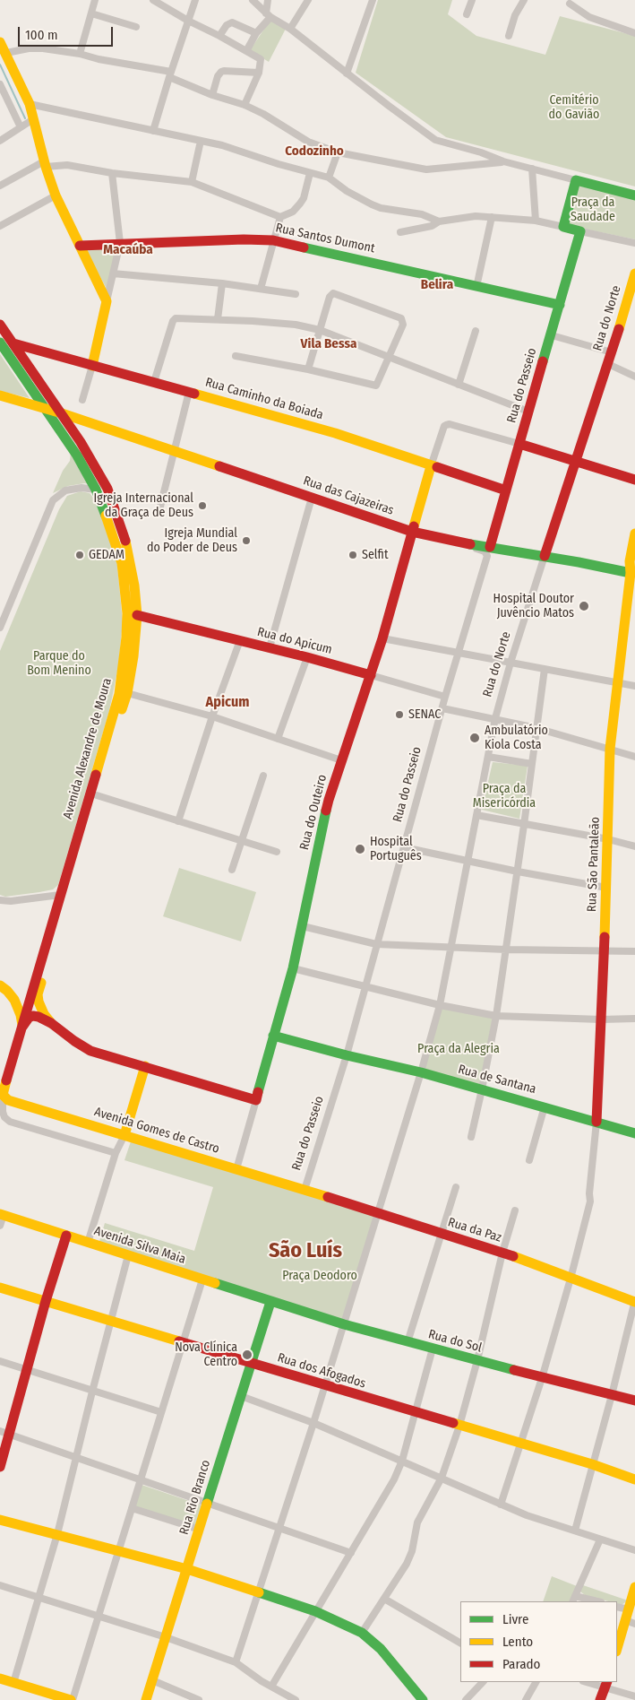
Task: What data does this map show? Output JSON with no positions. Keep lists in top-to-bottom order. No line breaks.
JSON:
{"streets":{"street":["Rua Santos Dumont","Rua do Norte","Rua do Passeio","Rua Caminho da Boiada","Rua das Cajazeiras","Rua do Apicum","Avenida Alexandre de Moura","Rua do Outeiro","Rua São Pantaleão","Rua de Santana","Avenida Gomes de Castro","Rua da Paz","Avenida Silva Maia","Rua do Sol","Rua dos Afogados","Rua Rio Branco"]},"crossings":[["Rua Santos Dumont","Rua do Passeio"],["Rua do Norte","Rua das Cajazeiras"],["Rua do Norte","Rua de Santana"],["Rua do Norte","Rua da Paz"],["Rua do Norte","Rua do Sol"],["Rua do Norte","Rua dos Afogados"],["Rua do Passeio","Rua Caminho da Boiada"],["Rua do Passeio","Rua das Cajazeiras"],["Rua do Passeio","Rua do Apicum"],["Rua do Passeio","Rua de Santana"],["Rua do Passeio","Avenida Gomes de Castro"],["Rua do Passeio","Rua da Paz"],["Rua Caminho da Boiada","Avenida Alexandre de Moura"],["Rua Caminho da Boiada","Rua do Outeiro"],["Rua das Cajazeiras","Avenida Alexandre de Moura"],["Rua das Cajazeiras","Rua do Outeiro"],["Rua das Cajazeiras","Rua São Pantaleão"],["Rua do Apicum","Avenida Alexandre de Moura"],["Rua do Apicum","Rua do Outeiro"],["Avenida Alexandre de Moura","Avenida Gomes de Castro"],["Rua do Outeiro","Rua de Santana"],["Rua do Outeiro","Avenida Gomes de Castro"],["Rua São Pantaleão","Rua de Santana"],["Rua São Pantaleão","Rua da Paz"],["Rua São Pantaleão","Rua do Sol"],["Rua São Pantaleão","Rua dos Afogados"],["Avenida Gomes de Castro","Rua da Paz"],["Avenida Silva Maia","Rua do Sol"],["Avenida Silva Maia","Rua Rio Branco"],["Rua do Sol","Rua Rio Branco"],["Rua dos Afogados","Rua Rio Branco"]],"districts":["Codozinho","Macaúba","Belira","Vila Bessa","Apicum","São Luís"],"parks":["Cemitério do Gavião","Praça da Saudade","Parque do Bom Menino","Praça da Misericórdia","Praça da Alegria","Praça Deodoro"],"places":["Igreja Internacional da Graça de Deus","Igreja Mundial do Poder de Deus","GEDAM","Selfit","Hospital Doutor Juvêncio Matos","SENAC","Ambulatório Kiola Costa","Hospital Português","Nova Clínica Centro"],"legend":["Livre","Lento","Parado"],"scale_bar":"100 m"}
